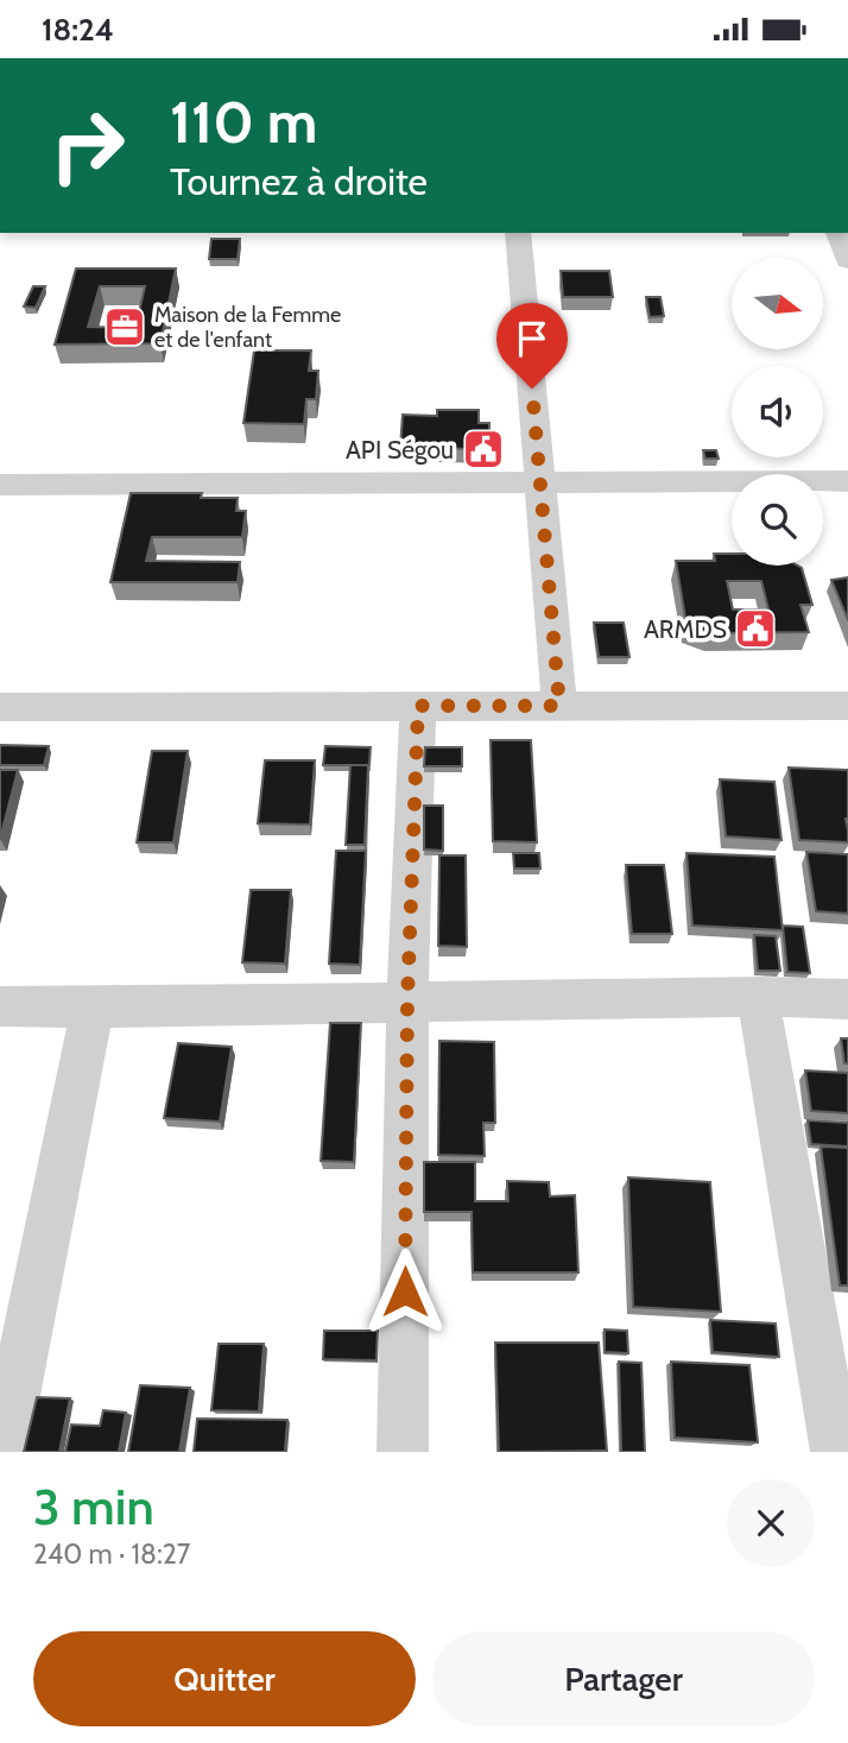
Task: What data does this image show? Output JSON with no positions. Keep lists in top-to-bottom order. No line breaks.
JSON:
{"places":{"office":["Maison de la Femme et de l'enfant"],"public building":["API Ségou","ARMDS"]},"north":"right","page":{"status":"18:24","turn":["110 m","Tournez à droite"],"heading":["3 min","240 m · 18:27"],"buttons":["Quitter","Partager"]}}
